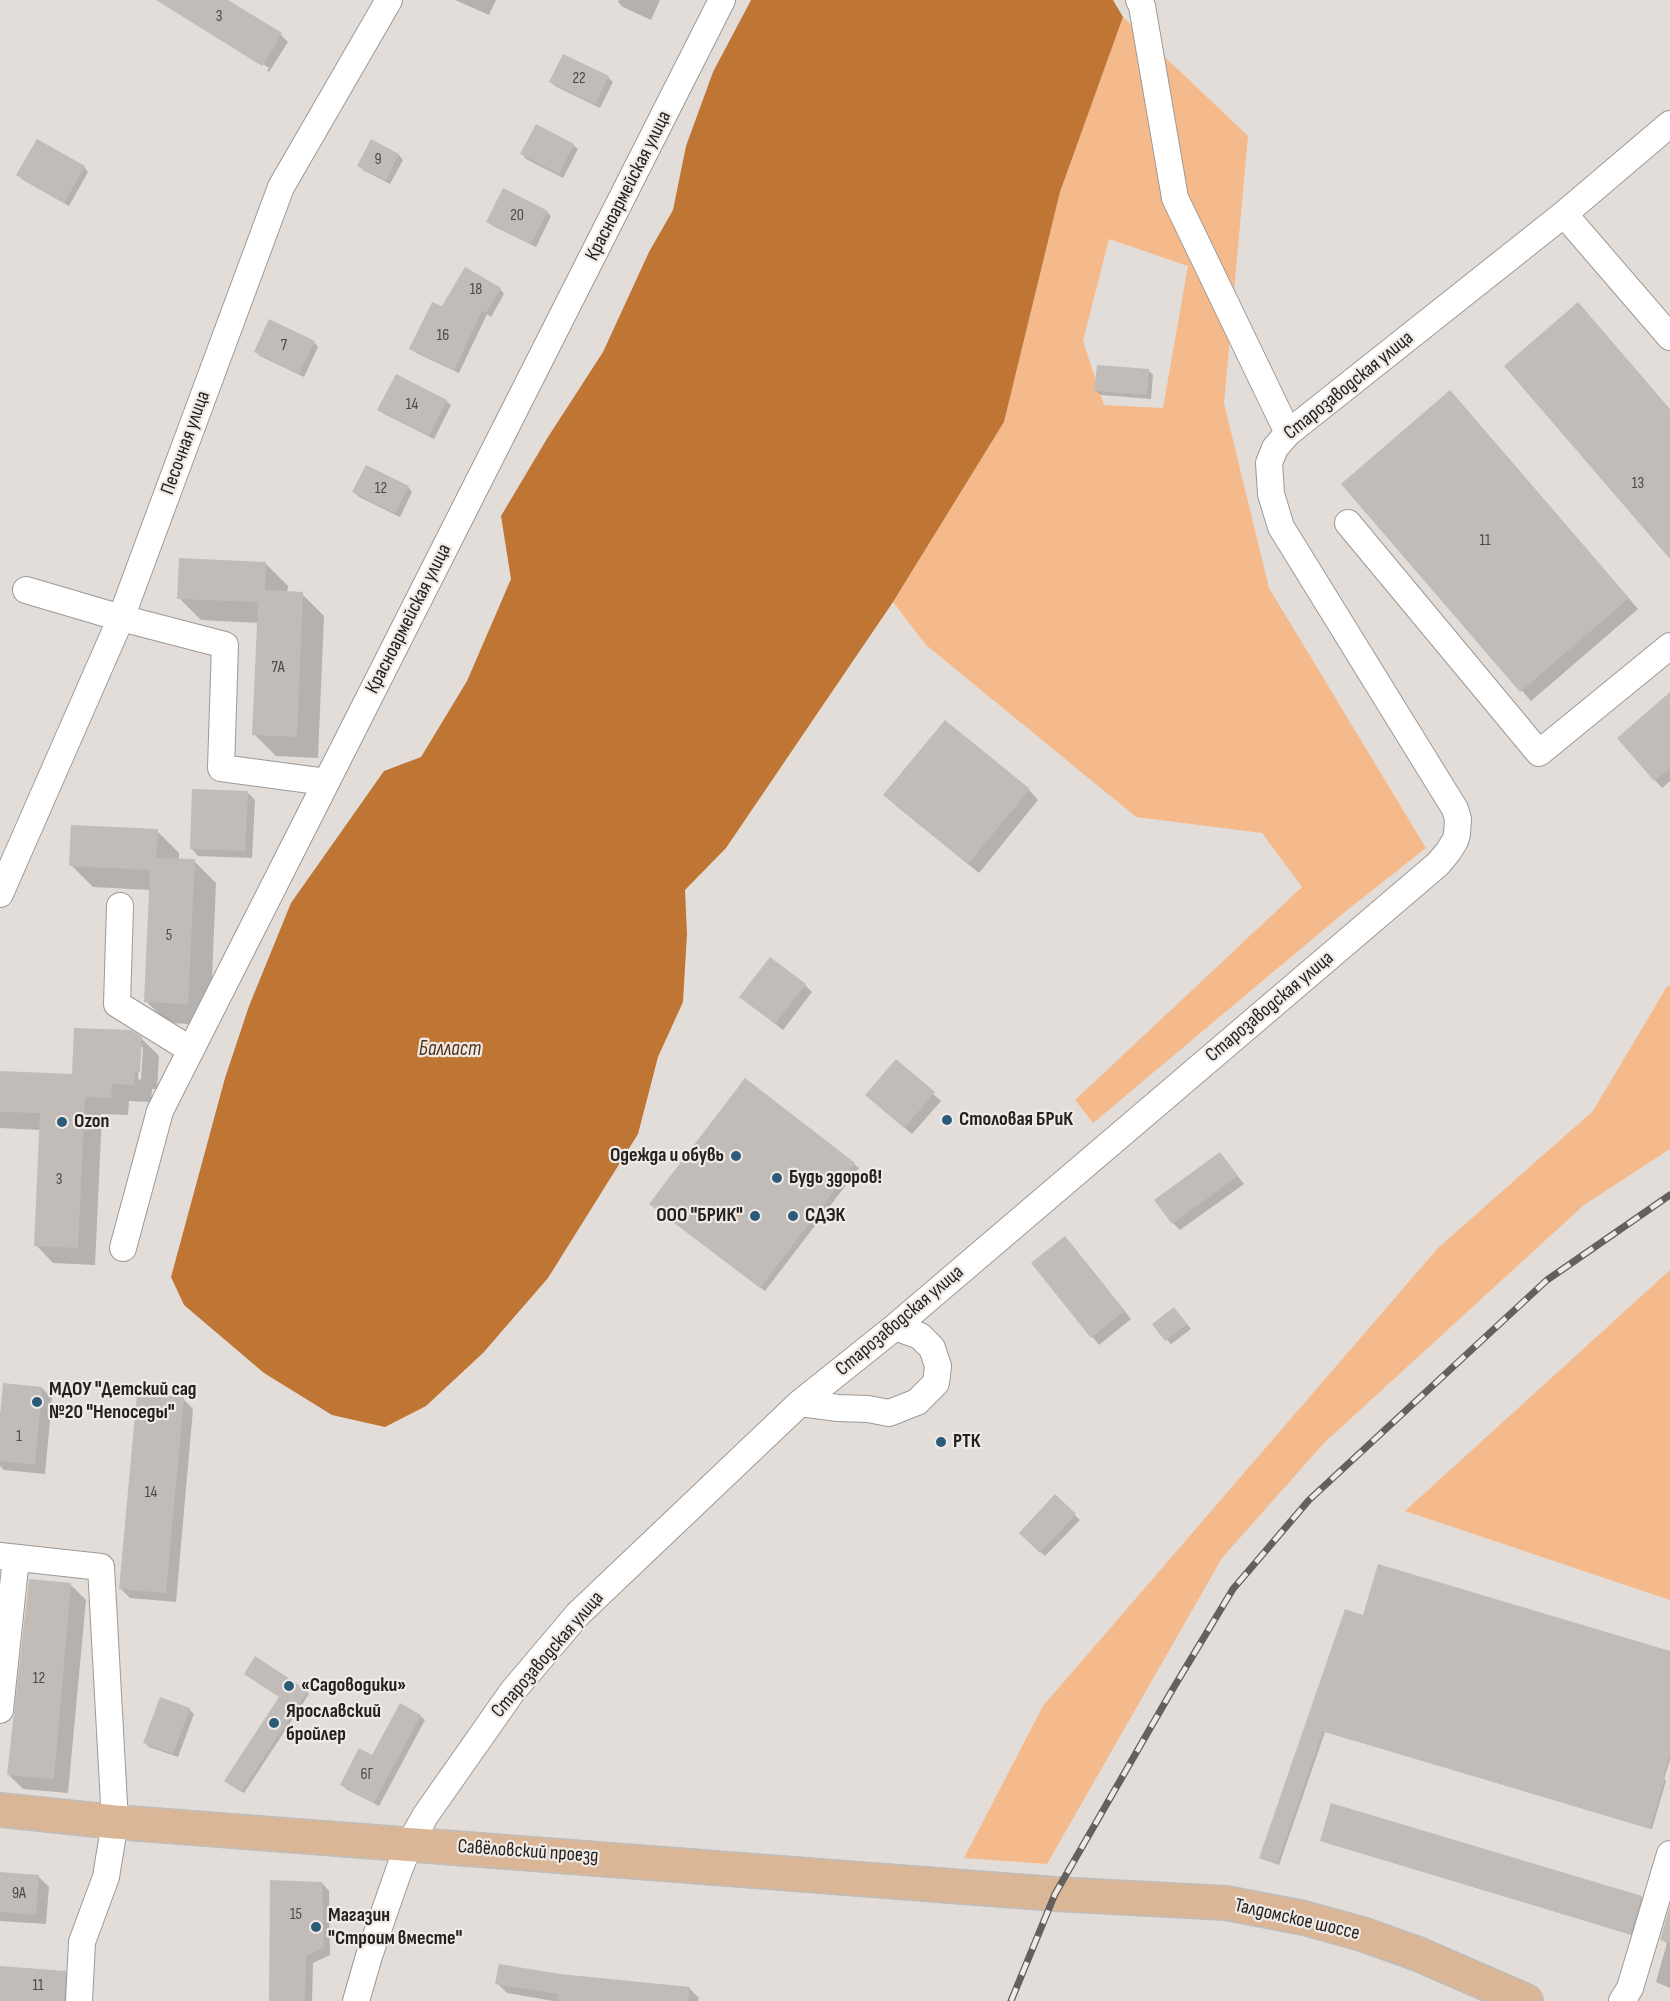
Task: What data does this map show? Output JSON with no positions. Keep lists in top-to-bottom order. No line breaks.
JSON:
{"streets":{"main road":["Савёловский проезд","Талдомское шоссе"],"street":["Красноармейская улица","Старозаводская улица","Песочная улица"]},"crossings":[["Старозаводская улица","Савёловский проезд"],["Савёловский проезд","Талдомское шоссе"]],"water":["Балласт"],"places":["Столовая БРиК","Ozon","Одежда и обувь","Будь здоров!","ООО \"БРИК\"","СДЭК","МДОУ \"Детский сад №20 \"Непоседы\"","РТК","«Садоводики»","Ярославский бройлер","Магазин \"Строим вместе\""],"house_numbers":["3","22","9","20","18","16","7","14","13","12","11","7А","5","3","1","14","12","6Г","9А","15","11"]}
